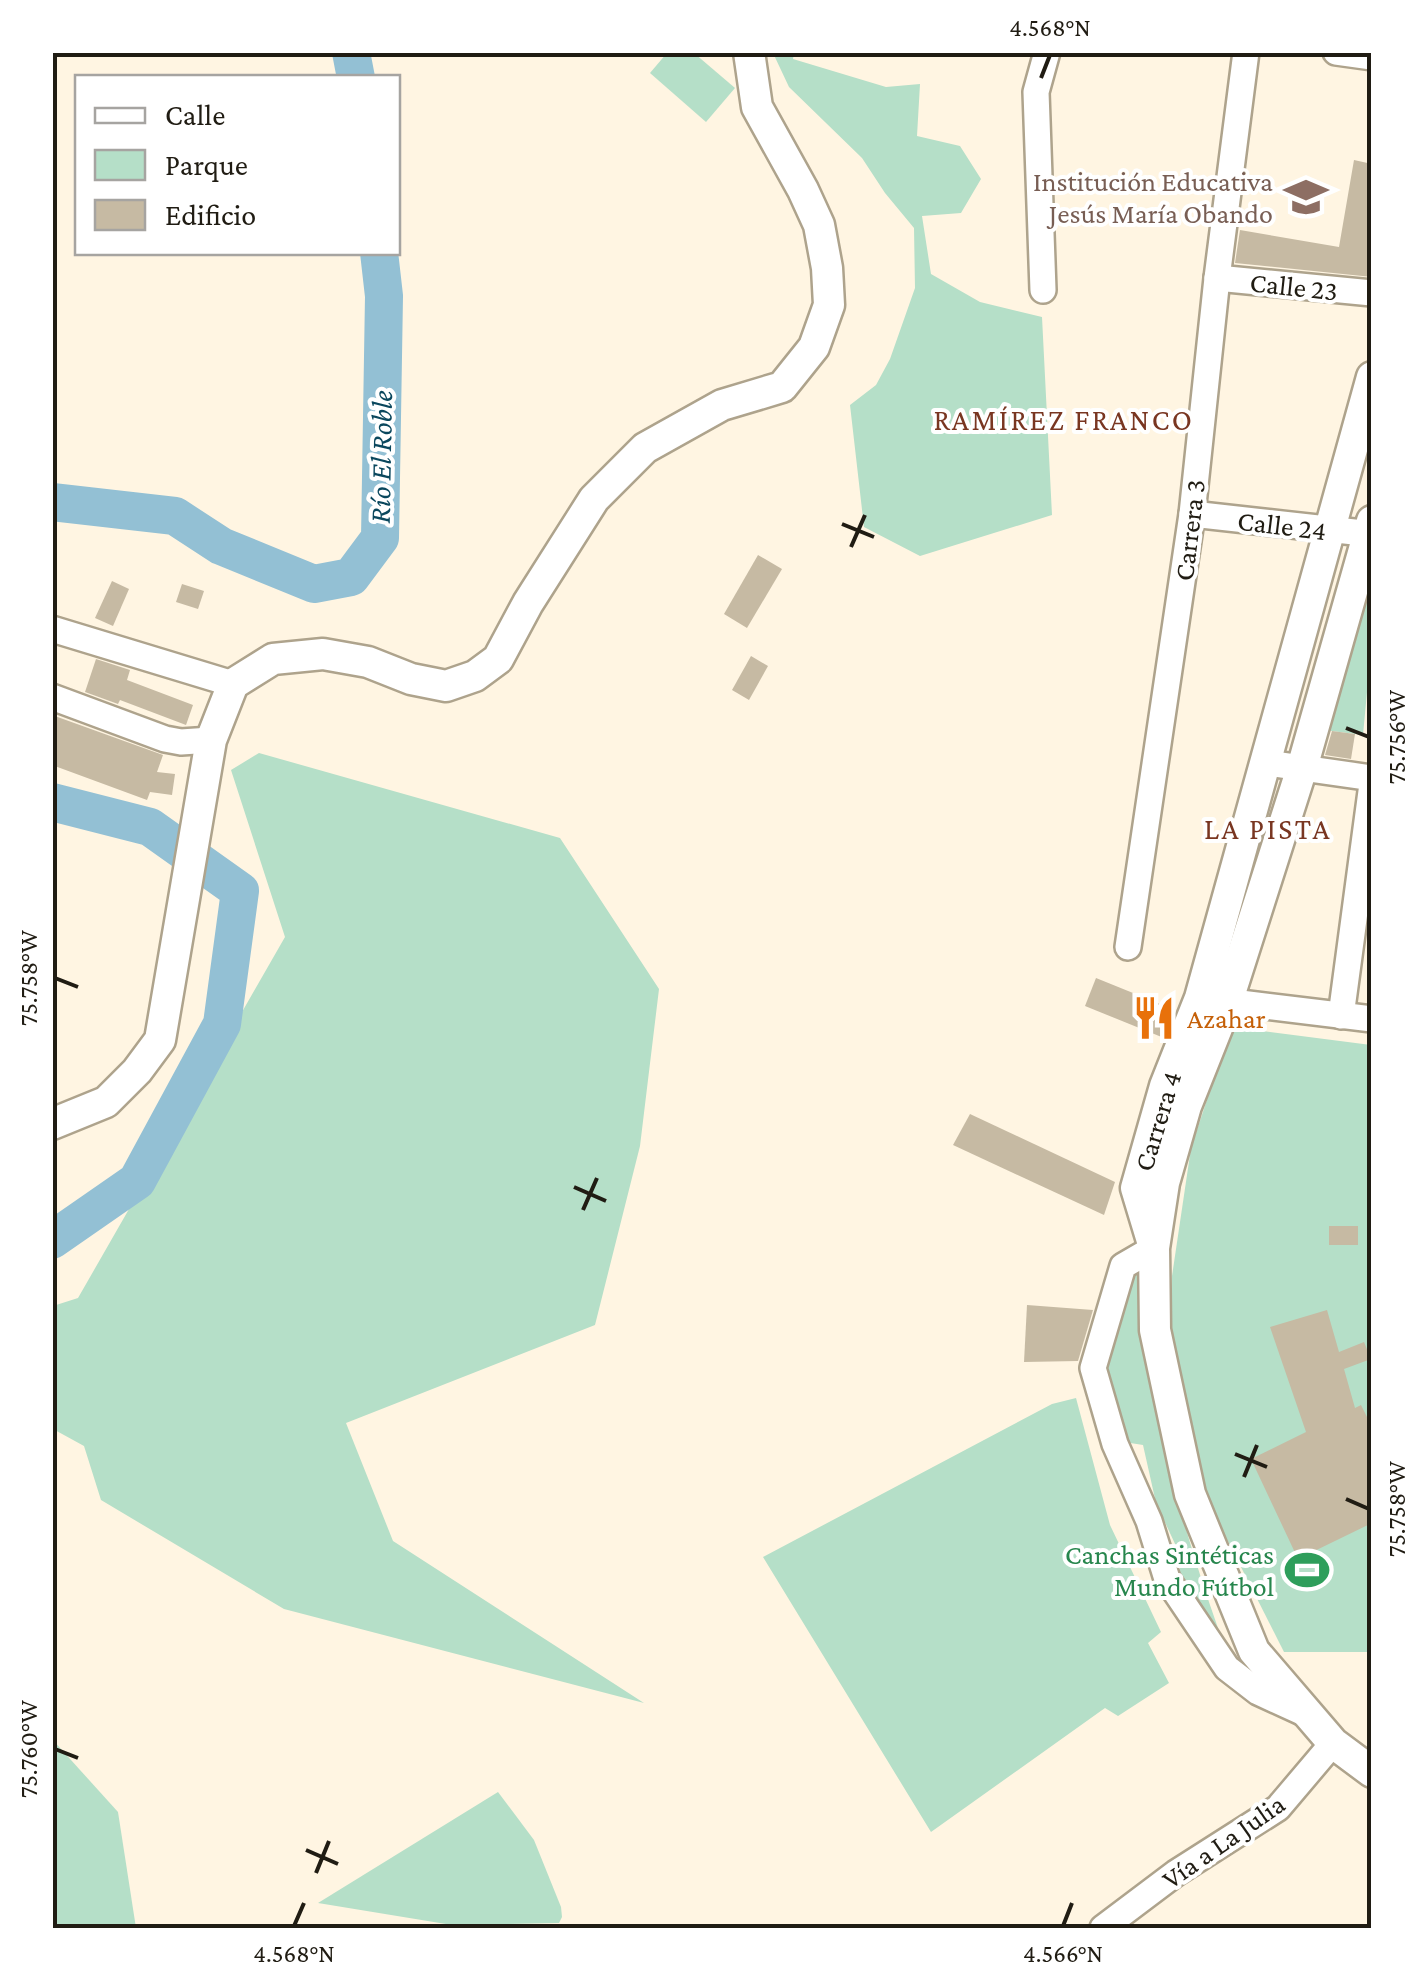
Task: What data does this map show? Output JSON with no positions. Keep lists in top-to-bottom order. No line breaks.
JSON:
{"streets":{"main road":["Carrera 4"],"street":["Calle 23","Calle 24","Carrera 3","Vía a La Julia"]},"crossings":[["Calle 23","Carrera 3"],["Calle 24","Carrera 3"],["Calle 24","Carrera 4"],["Carrera 4","Vía a La Julia"]],"districts":["RAMÍREZ FRANCO","LA PISTA"],"water":["Río El Roble"],"places":{"school or university":["Institución Educativa Jesús María Obando"],"restaurant":["Azahar"],"sports":["Canchas Sintéticas Mundo Fútbol"]},"legend":["Calle","Parque","Edificio"],"coordinates":["4.568°N","75.756°W","75.758°W","75.760°W","4.566°N"]}
